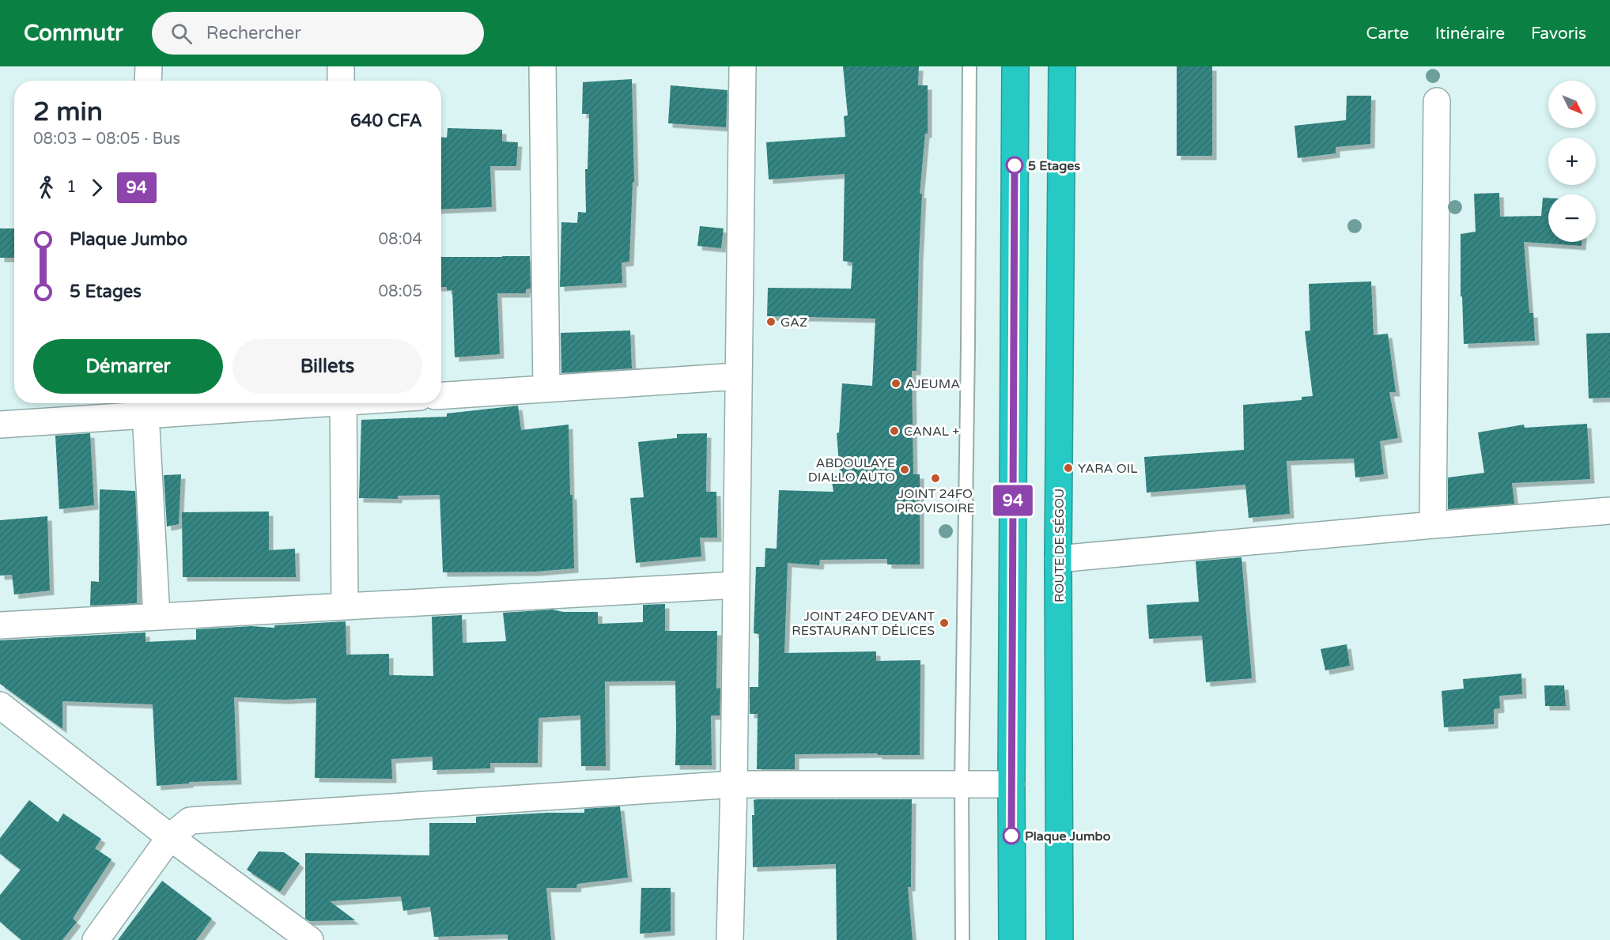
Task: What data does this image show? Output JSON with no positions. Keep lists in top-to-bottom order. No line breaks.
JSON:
{"streets":{"highway":["ROUTE DE SÉGOU"]},"places":["5 Etages","GAZ","AJEUMA","CANAL +","YARA OIL","ABDOULAYE DIALLO AUTO","JOINT 24FO PROVISOIRE","JOINT 24FO DEVANT RESTAURANT DÉLICES","Plaque Jumbo"],"lines":["bus line 94"],"north":"bottom right","page":{"header":"Commutr","search":"Rechercher","nav":["Carte","Itinéraire","Favoris"],"on_map":"94","map_buttons":["+","−"],"heading":["2 min","08:03 – 08:05 · Bus","640 CFA"],"legs":["1","94"],"list":[{"name":"Plaque Jumbo","value":"08:04"},{"name":"5 Etages","value":"08:05"}],"buttons":["Démarrer","Billets"]}}
